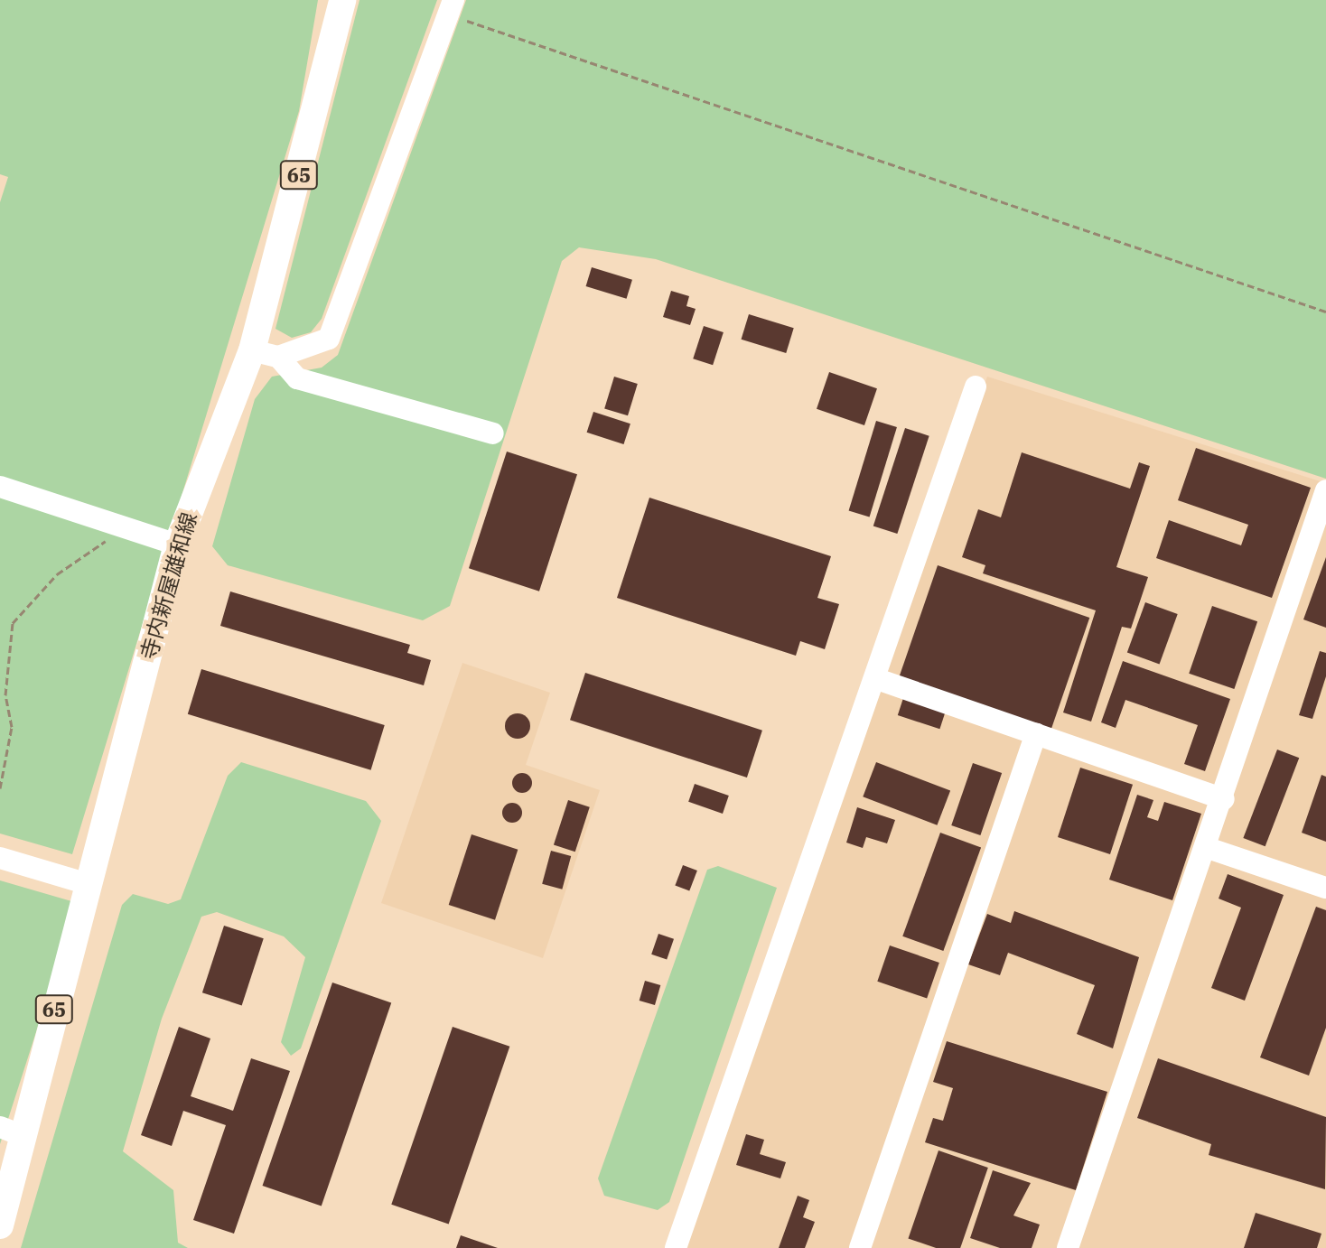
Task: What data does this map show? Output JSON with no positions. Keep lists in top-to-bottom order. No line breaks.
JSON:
{"streets":{"main road":["65","寺内新屋雄和線"]}}
